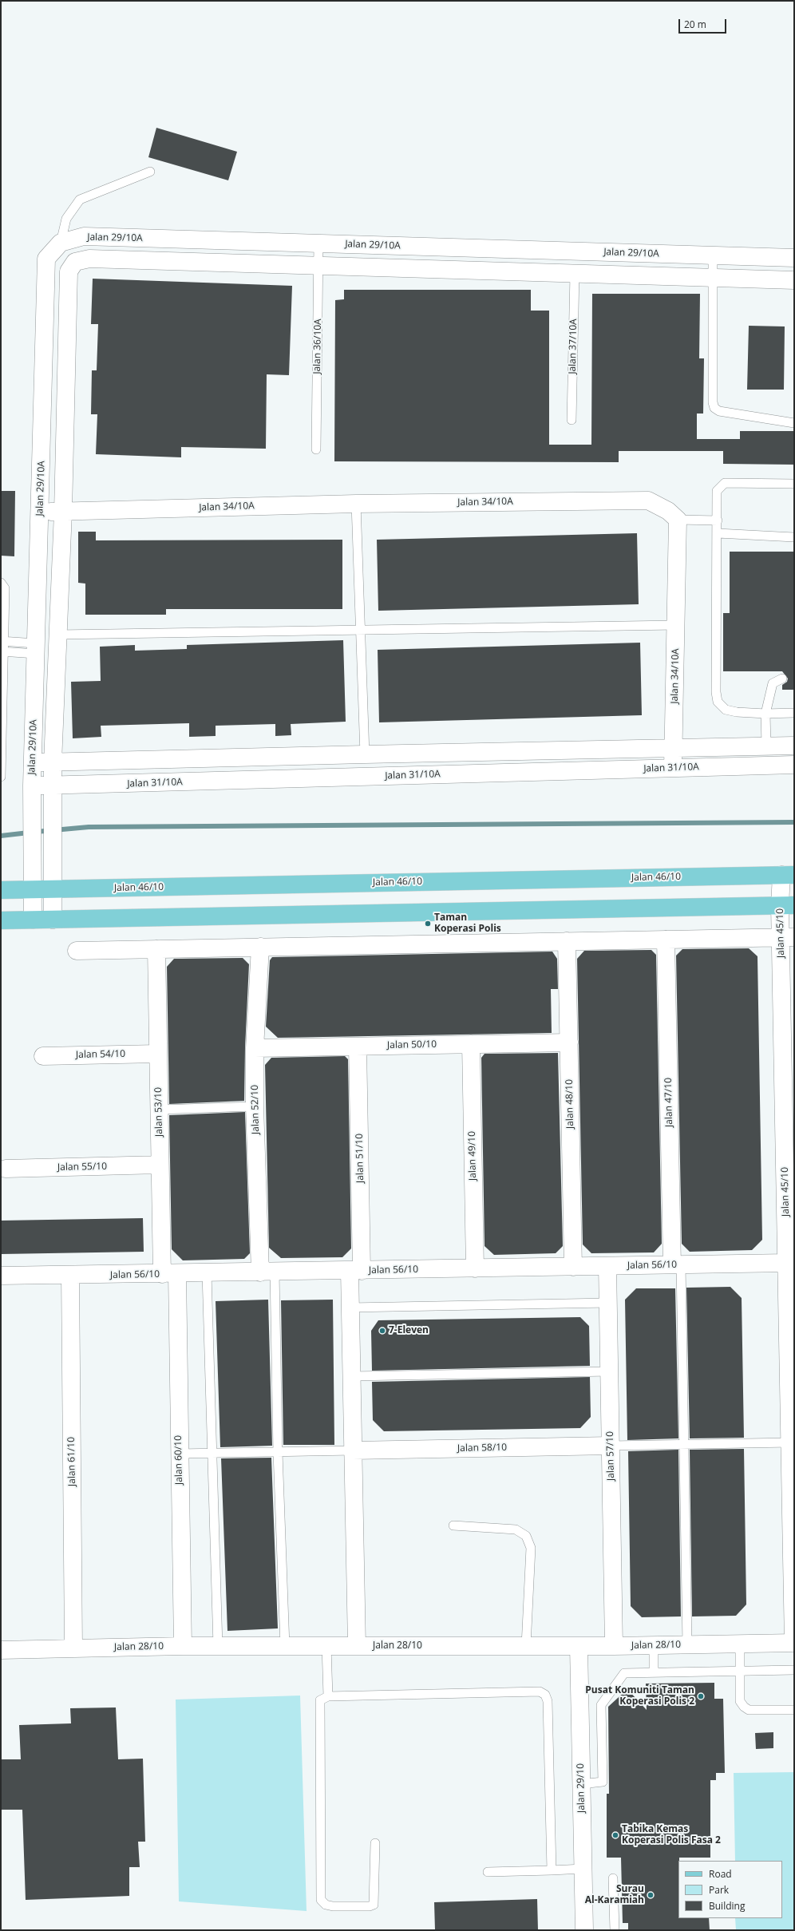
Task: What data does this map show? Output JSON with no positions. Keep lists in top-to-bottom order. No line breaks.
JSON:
{"streets":{"main road":["Jalan 46/10"],"street":["Jalan 29/10A","Jalan 34/10A","Jalan 31/10A","Jalan 45/10","Jalan 50/10","Jalan 54/10","Jalan 47/10","Jalan 48/10","Jalan 52/10","Jalan 53/10","Jalan 49/10","Jalan 51/10","Jalan 55/10","Jalan 56/10","Jalan 58/10","Jalan 57/10","Jalan 60/10","Jalan 61/10","Jalan 28/10","Jalan 29/10"],"lane":["Jalan 36/10A","Jalan 37/10A"]},"crossings":[["Jalan 29/10A","Jalan 36/10A"],["Jalan 29/10A","Jalan 34/10A"],["Jalan 29/10A","Jalan 31/10A"],["Jalan 29/10A","Jalan 46/10"],["Jalan 34/10A","Jalan 31/10A"],["Jalan 46/10","Jalan 45/10"],["Jalan 45/10","Jalan 56/10"],["Jalan 45/10","Jalan 28/10"],["Jalan 50/10","Jalan 48/10"],["Jalan 50/10","Jalan 52/10"],["Jalan 50/10","Jalan 49/10"],["Jalan 50/10","Jalan 51/10"],["Jalan 54/10","Jalan 53/10"],["Jalan 47/10","Jalan 56/10"],["Jalan 48/10","Jalan 56/10"],["Jalan 52/10","Jalan 56/10"],["Jalan 53/10","Jalan 55/10"],["Jalan 53/10","Jalan 56/10"],["Jalan 53/10","Jalan 60/10"],["Jalan 49/10","Jalan 56/10"],["Jalan 51/10","Jalan 56/10"],["Jalan 56/10","Jalan 57/10"],["Jalan 56/10","Jalan 60/10"],["Jalan 56/10","Jalan 61/10"],["Jalan 58/10","Jalan 57/10"],["Jalan 57/10","Jalan 28/10"],["Jalan 60/10","Jalan 28/10"],["Jalan 61/10","Jalan 28/10"],["Jalan 28/10","Jalan 29/10"]],"places":["Taman Koperasi Polis","7-Eleven","Pusat Komuniti Taman Koperasi Polis 2","Tabika Kemas Koperasi Polis Fasa 2","Surau Al-Karamiah"],"legend":["Road","Park","Building"],"scale_bar":"20 m"}
